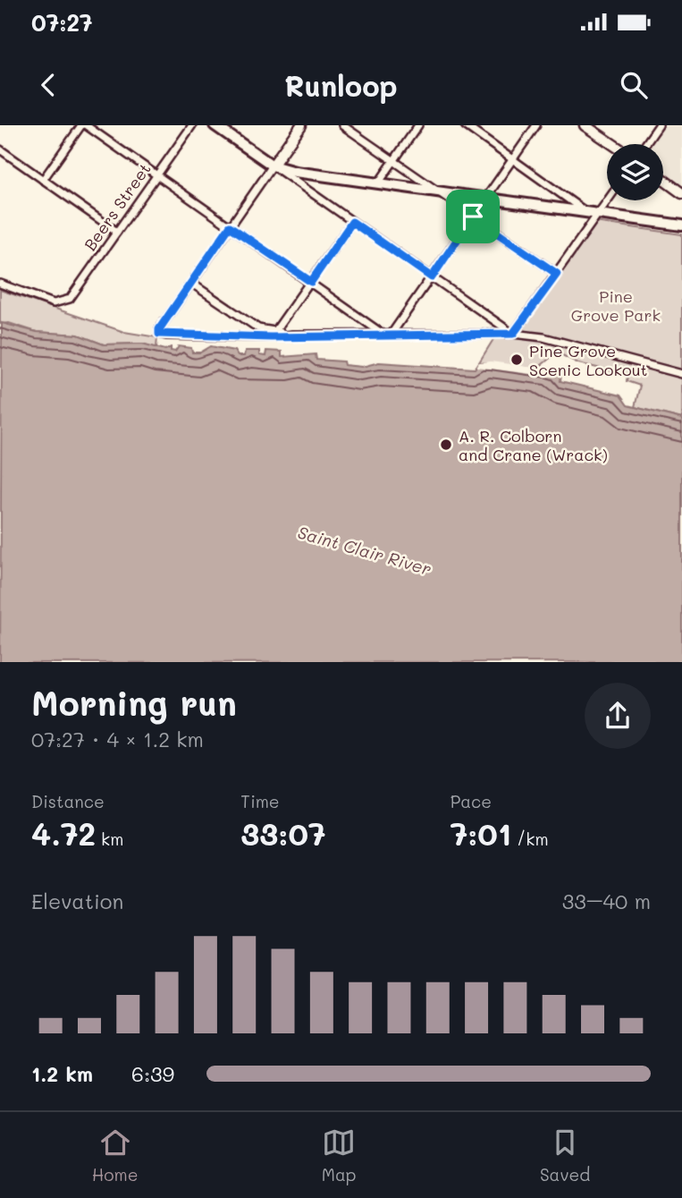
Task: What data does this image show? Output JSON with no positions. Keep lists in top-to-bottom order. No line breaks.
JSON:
{"streets":{"street":["Beers Street"]},"water":["Saint Clair River"],"parks":["Pine Grove Park"],"places":["Pine Grove Scenic Lookout","A. R. Colborn and Crane (Wrack)"],"page":{"status":"07:27","header":"Runloop","heading":["Morning run","07:27 · 4 × 1.2 km"],"stats":[["Distance","4.72 km"],["Time","33:07"],["Pace","7:01 /km"]],"chart":["Elevation","33–40 m"],"list":[{"name":"1.2 km","note":"6:39"}],"tabs":["Home","Map","Saved"]}}
